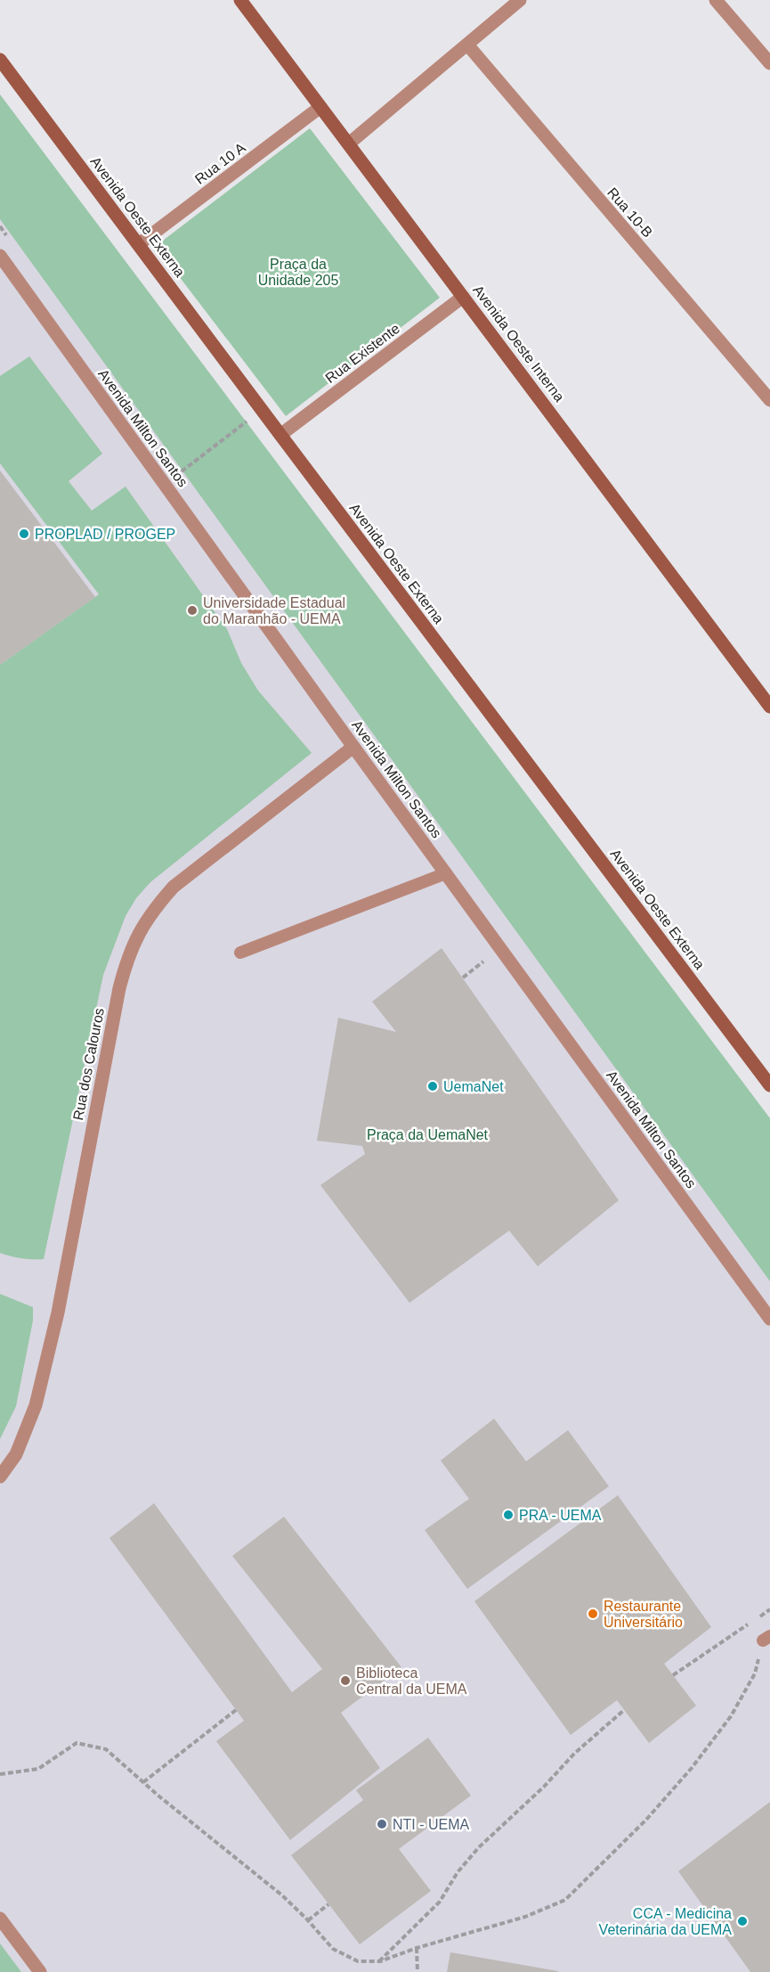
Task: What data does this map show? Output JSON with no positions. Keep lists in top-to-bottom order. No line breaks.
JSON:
{"streets":{"street":["Rua 10 A","Rua 10-B","Avenida Oeste Externa","Avenida Oeste Interna","Rua Existente","Avenida Milton Santos","Rua dos Calouros"]},"crossings":[["Rua 10 A","Avenida Oeste Externa"],["Rua 10 A","Avenida Oeste Interna"],["Avenida Oeste Externa","Rua Existente"],["Avenida Oeste Interna","Rua Existente"],["Avenida Milton Santos","Rua dos Calouros"]],"parks":["Praça da Unidade 205","Praça da UemaNet"],"places":["PROPLAD / PROGEP","Universidade Estadual do Maranhão - UEMA","UemaNet","PRA - UEMA","Restaurante Universitário","Biblioteca Central da UEMA","NTI - UEMA","CCA - Medicina Veterinária da UEMA"]}
